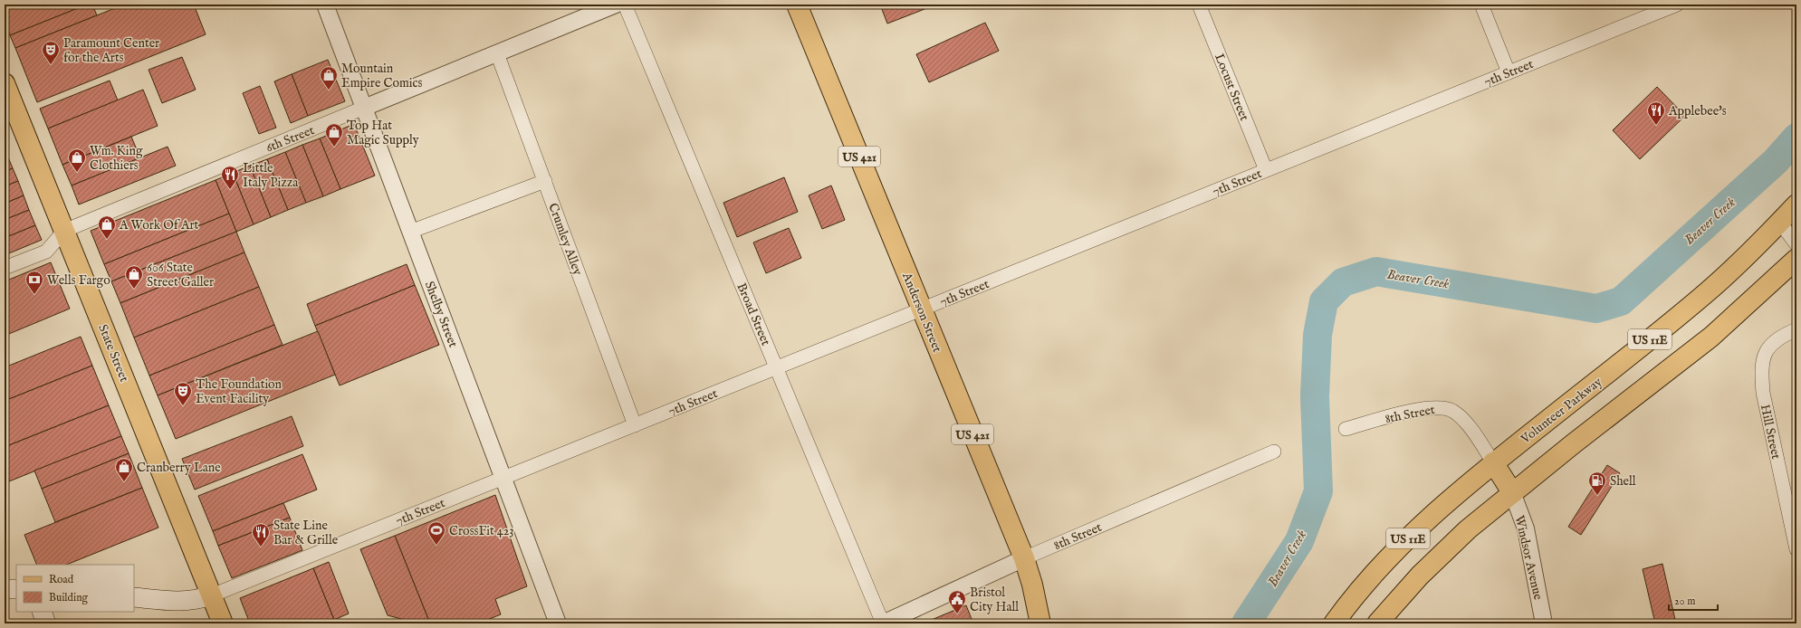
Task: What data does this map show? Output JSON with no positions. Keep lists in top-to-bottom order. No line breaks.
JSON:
{"streets":{"main road":["US 421","Anderson Street","US 11E","State Street","Volunteer Parkway"],"street":["7th Street","Locust Street","6th Street","Crumley Alley","Shelby Street","Broad Street","8th Street","Hill Street","Windsor Avenue"]},"crossings":[["7th Street","Locust Street"],["7th Street","Crumley Alley"],["7th Street","Anderson Street"],["7th Street","Shelby Street"],["7th Street","Broad Street"],["7th Street","State Street"],["6th Street","Crumley Alley"],["6th Street","Shelby Street"],["6th Street","State Street"],["Anderson Street","8th Street"],["Broad Street","8th Street"],["US 11E","Windsor Avenue"],["Volunteer Parkway","8th Street"]],"water":["Beaver Creek"],"places":{"theatre":["Paramount Center for the Arts","The Foundation Event Facility"],"shop":["Mountain Empire Comics","Top Hat Magic Supply","Wm. King Clothiers","A Work Of Art","606 State Street Galler","Cranberry Lane"],"restaurant":["Applebee's","Little Italy Pizza","State Line Bar & Grille"],"bank":["Wells Fargo"],"fuel station":["Shell"],"sports":["CrossFit 423"],"public building":["Bristol City Hall"]},"legend":["Road","Building"],"scale_bar":"20 m"}
